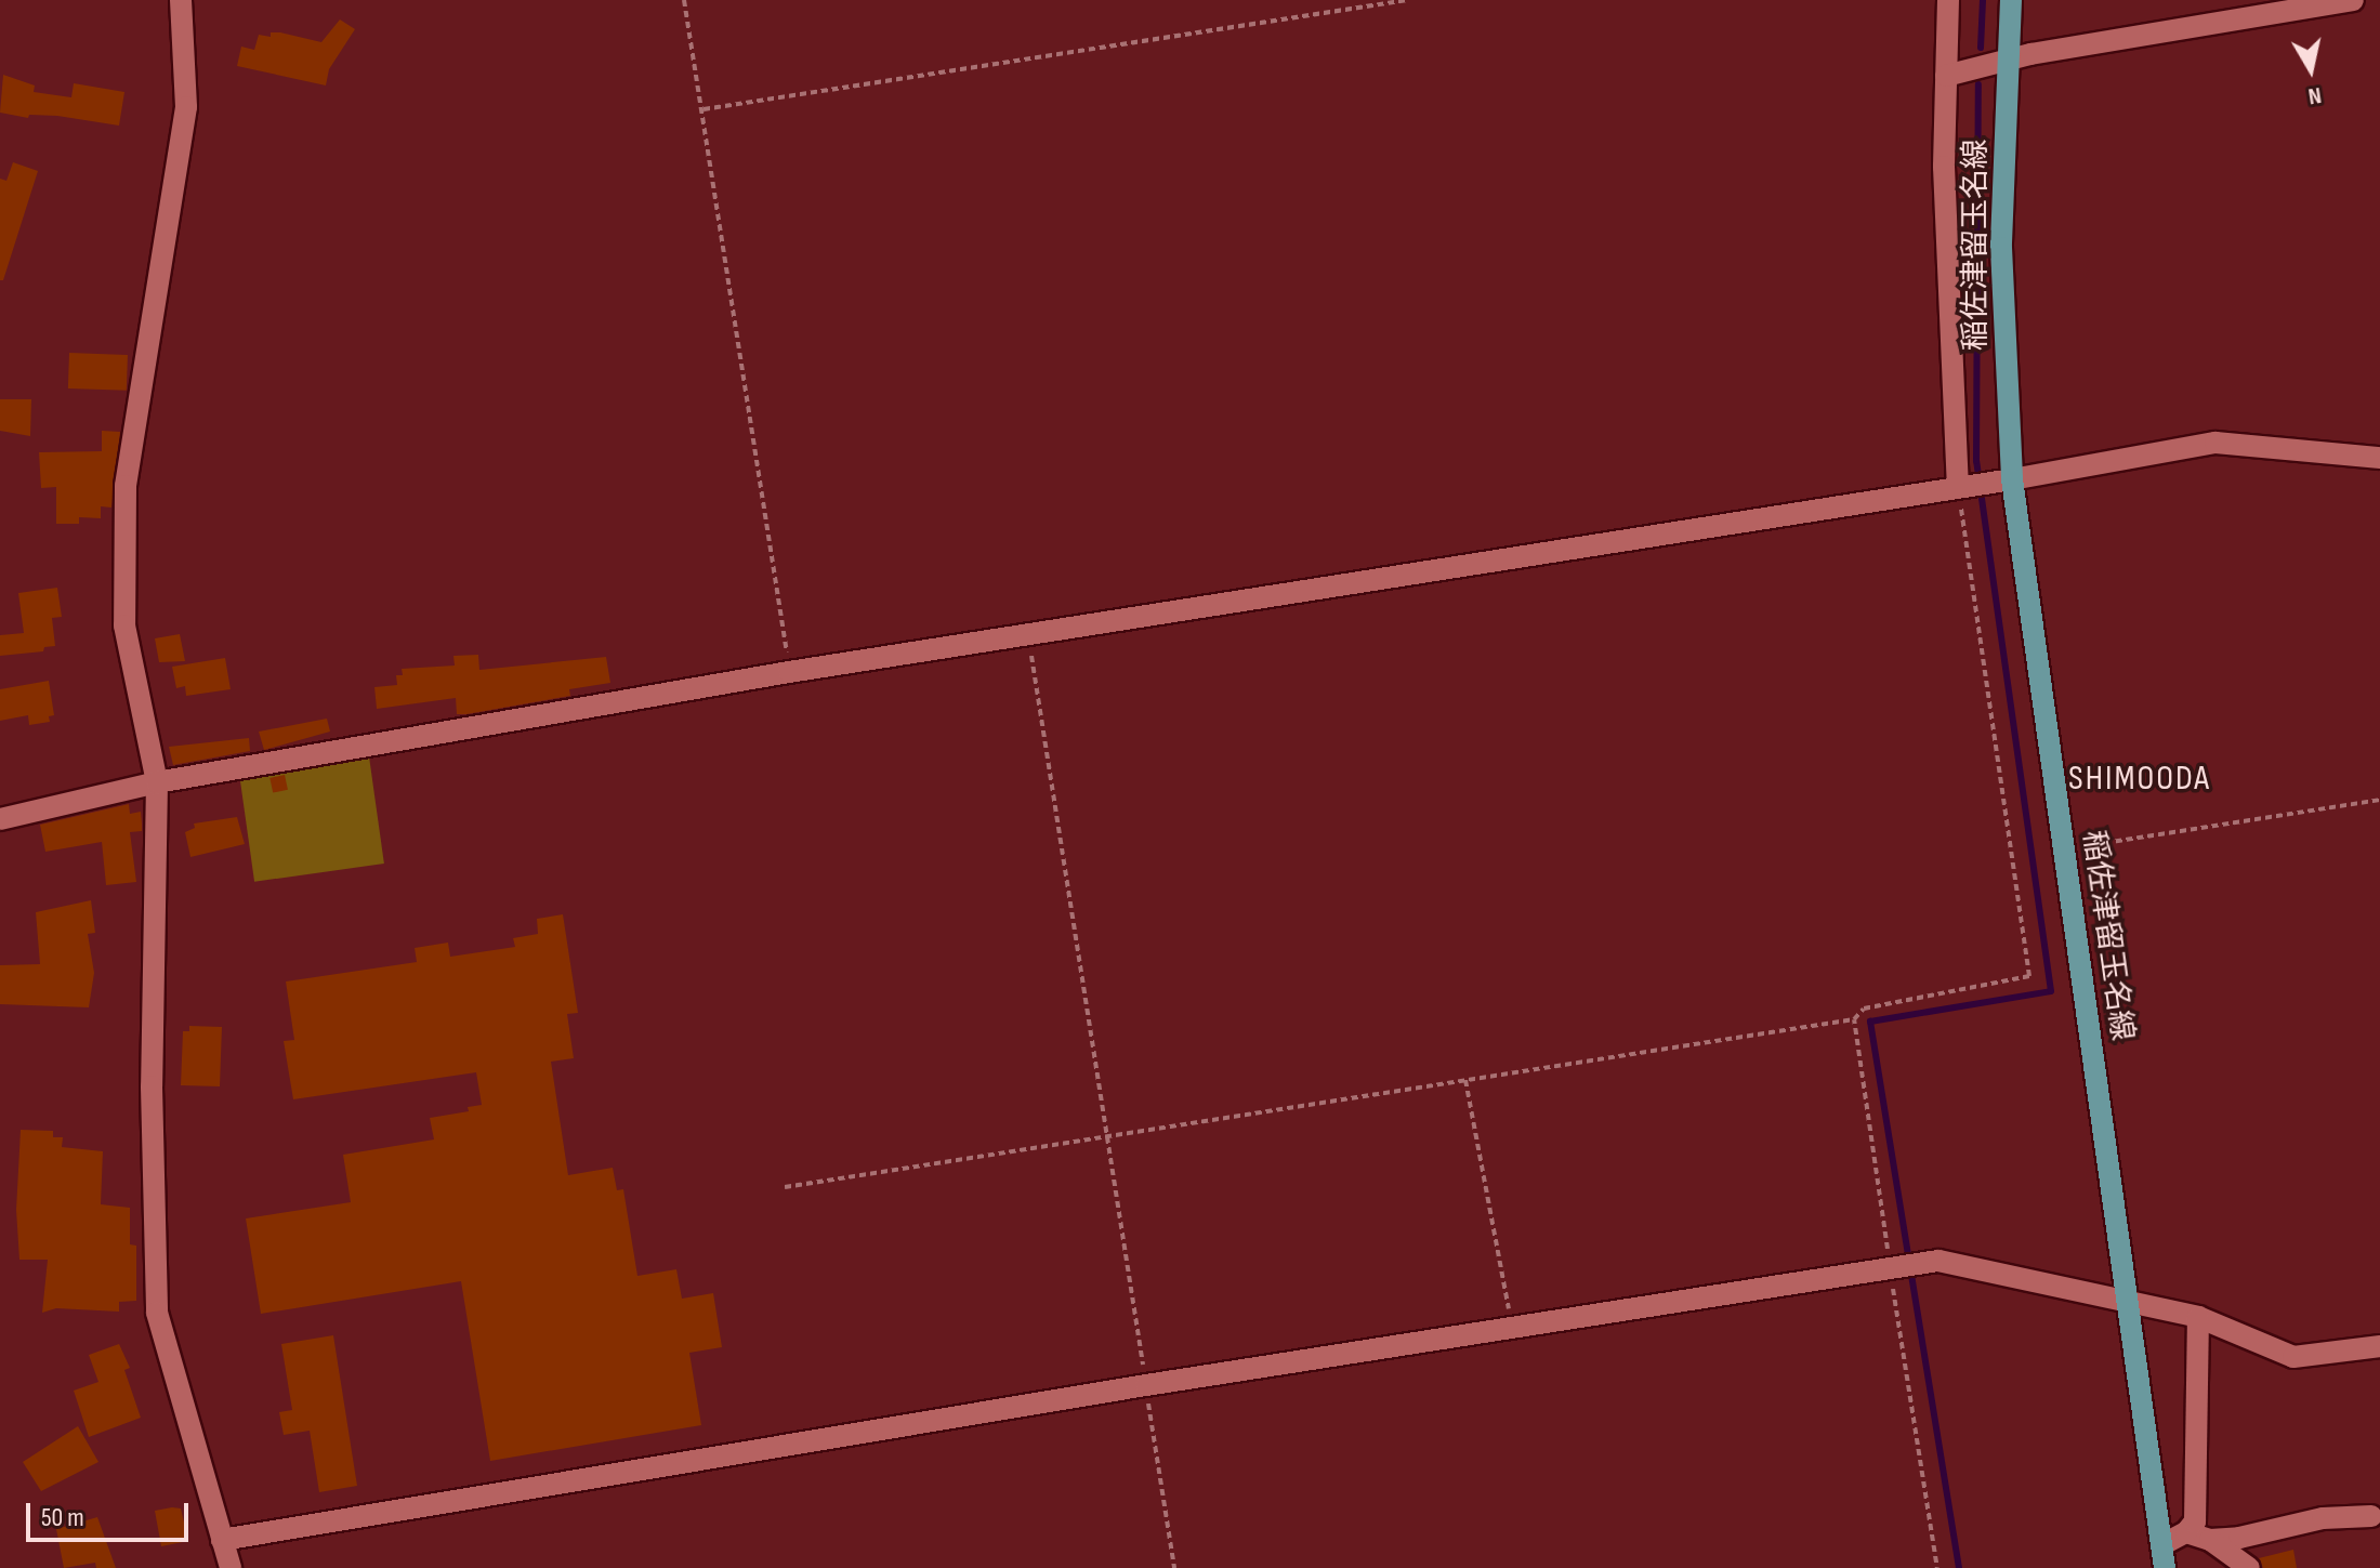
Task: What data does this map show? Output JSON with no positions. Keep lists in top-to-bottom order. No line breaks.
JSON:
{"streets":{"main road":["稲佐津留玉名線"]},"districts":["SHIMOODA"],"scale_bar":"50 m","north":"bottom"}
